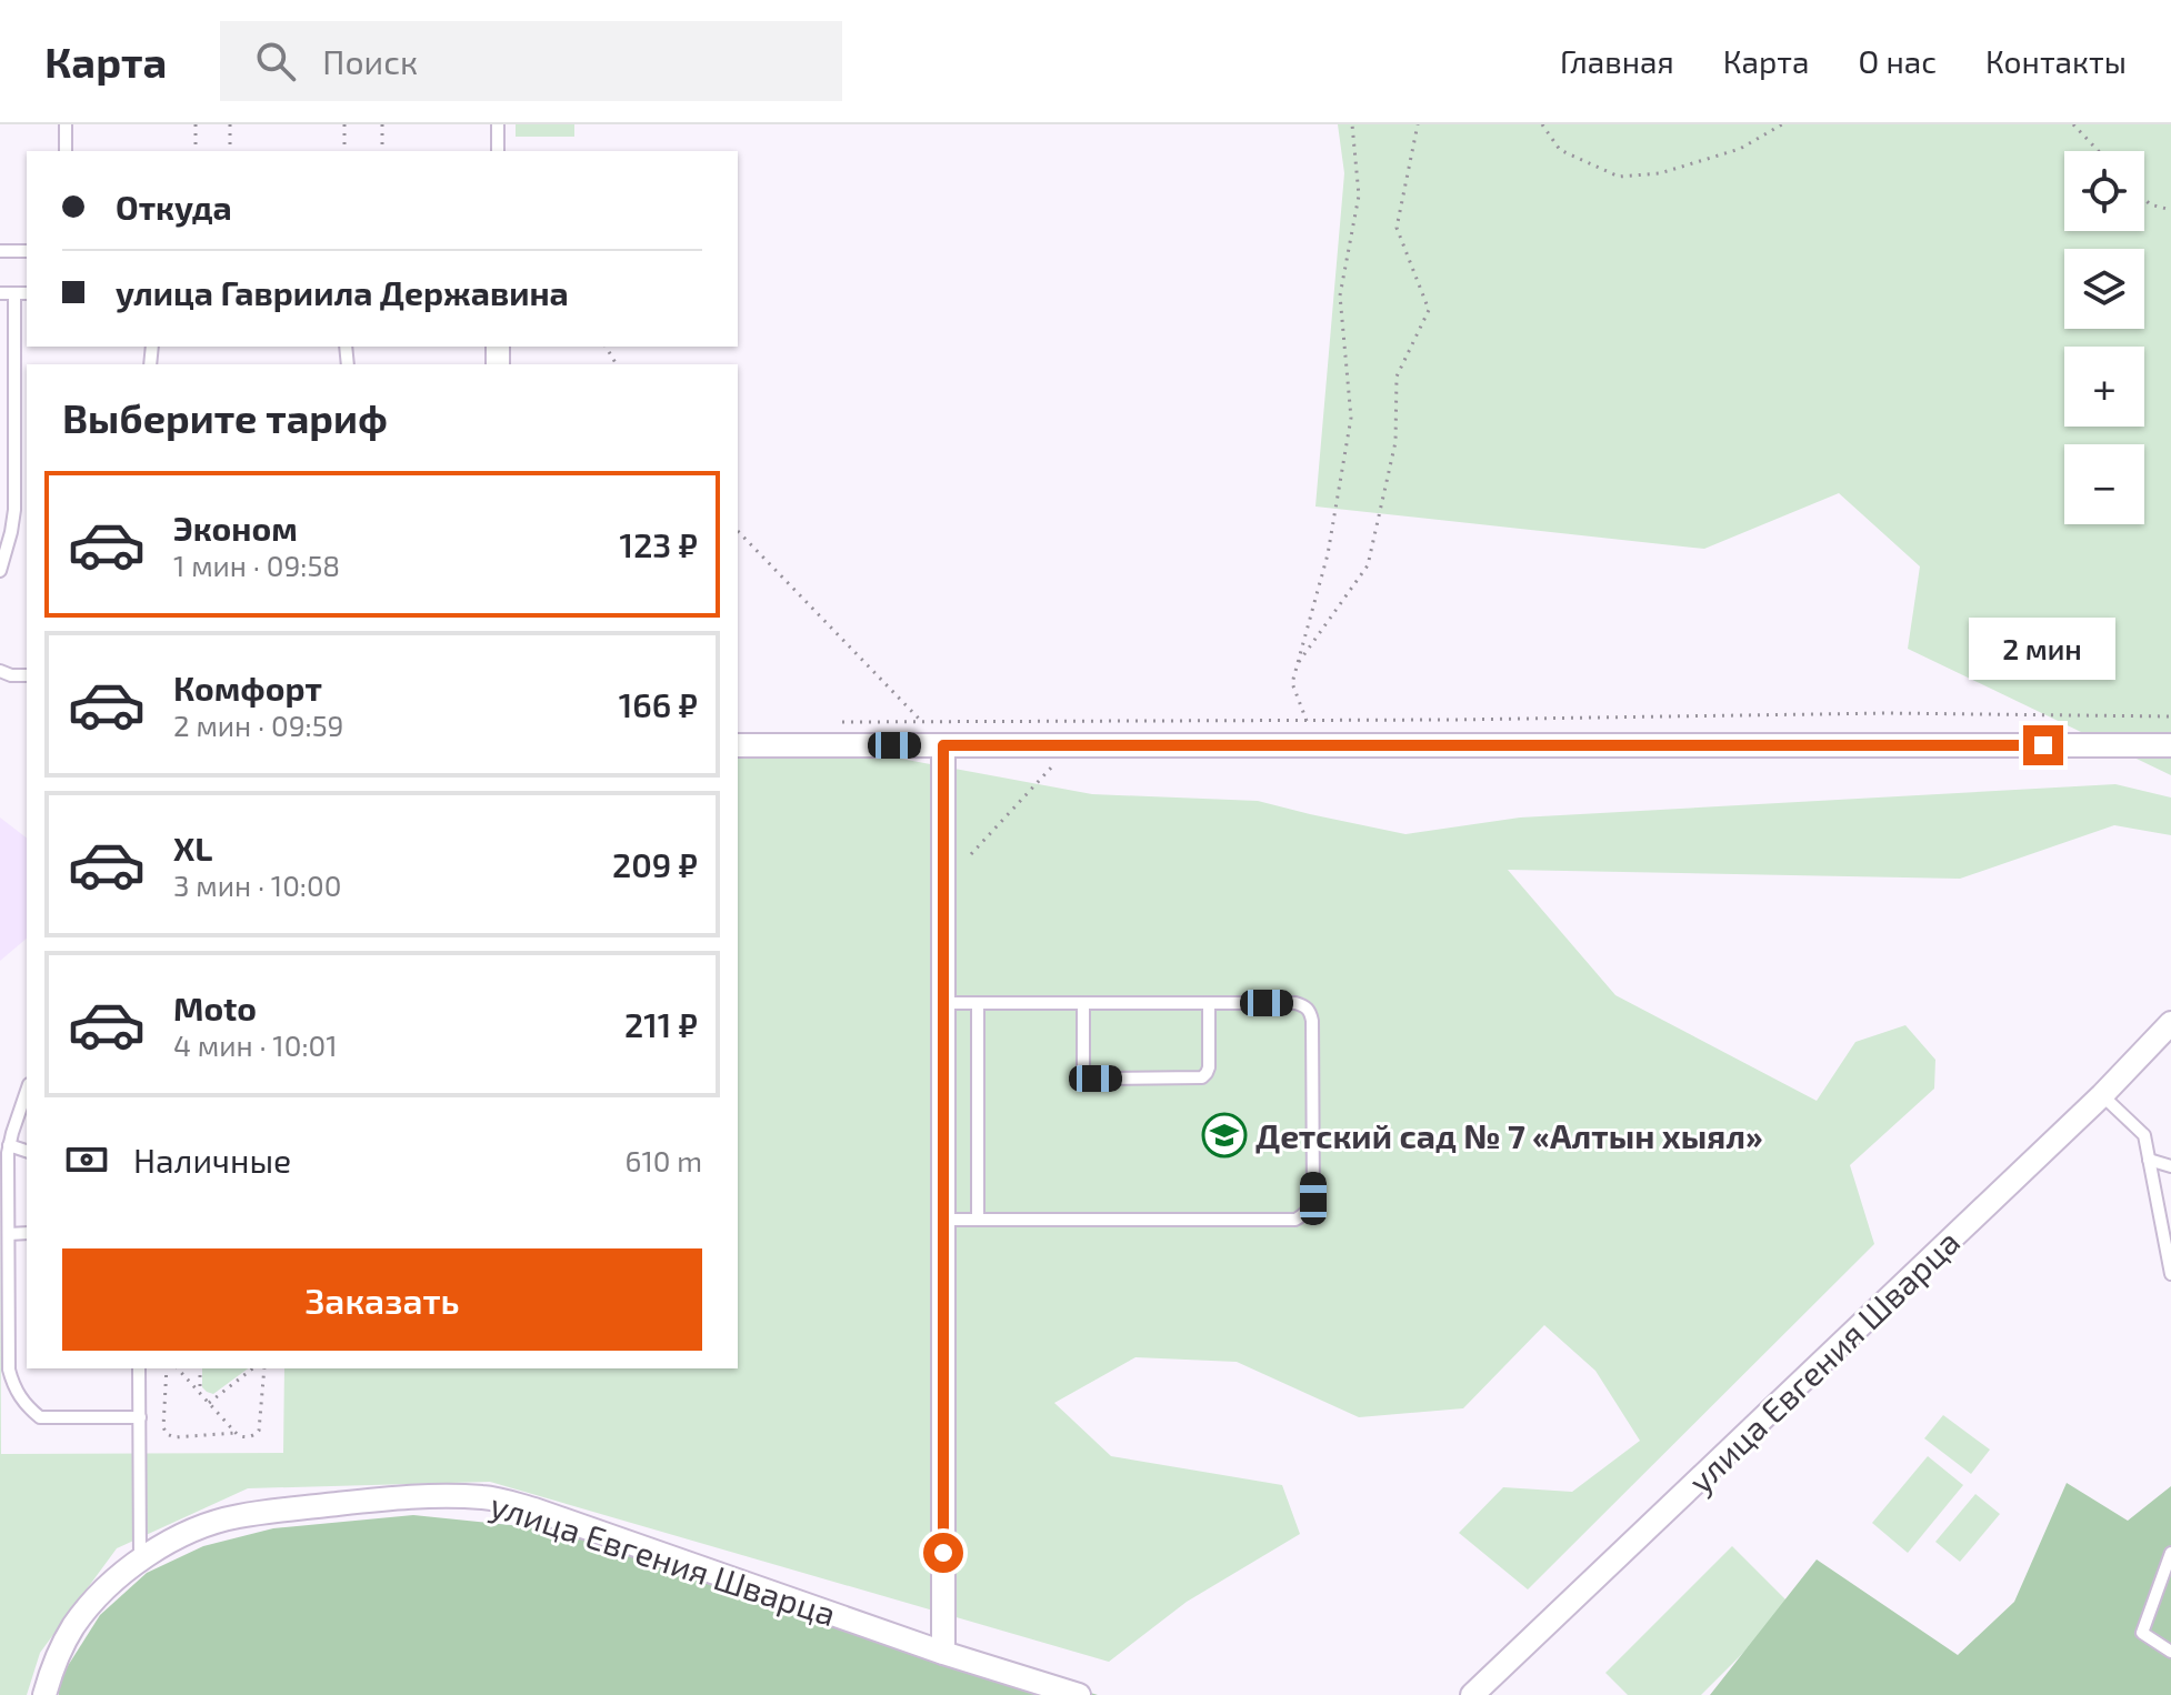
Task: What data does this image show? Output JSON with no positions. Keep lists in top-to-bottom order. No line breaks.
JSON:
{"streets":{"street":["улица Евгения Шварца"]},"places":{"school or university":["Детский сад № 7 «Алтын хыял»"]},"page":{"header":"Карта","search":"Поиск","nav":["Главная","Карта","О нас","Контакты"],"map_buttons":["+","−"],"banner":["Откуда","улица Гавриила Державина"],"heading":"Выберите тариф","list":[{"name":"Эконом","note":"1 мин · 09:58","value":"123 ₽"},{"name":"Комфорт","note":"2 мин · 09:59","value":"166 ₽"},{"name":"XL","note":"3 мин · 10:00","value":"209 ₽"},{"name":"Moto","note":"4 мин · 10:01","value":"211 ₽"}],"bubble":"2 мин","pay":["Наличные","610 m"],"buttons":"Заказать"}}
